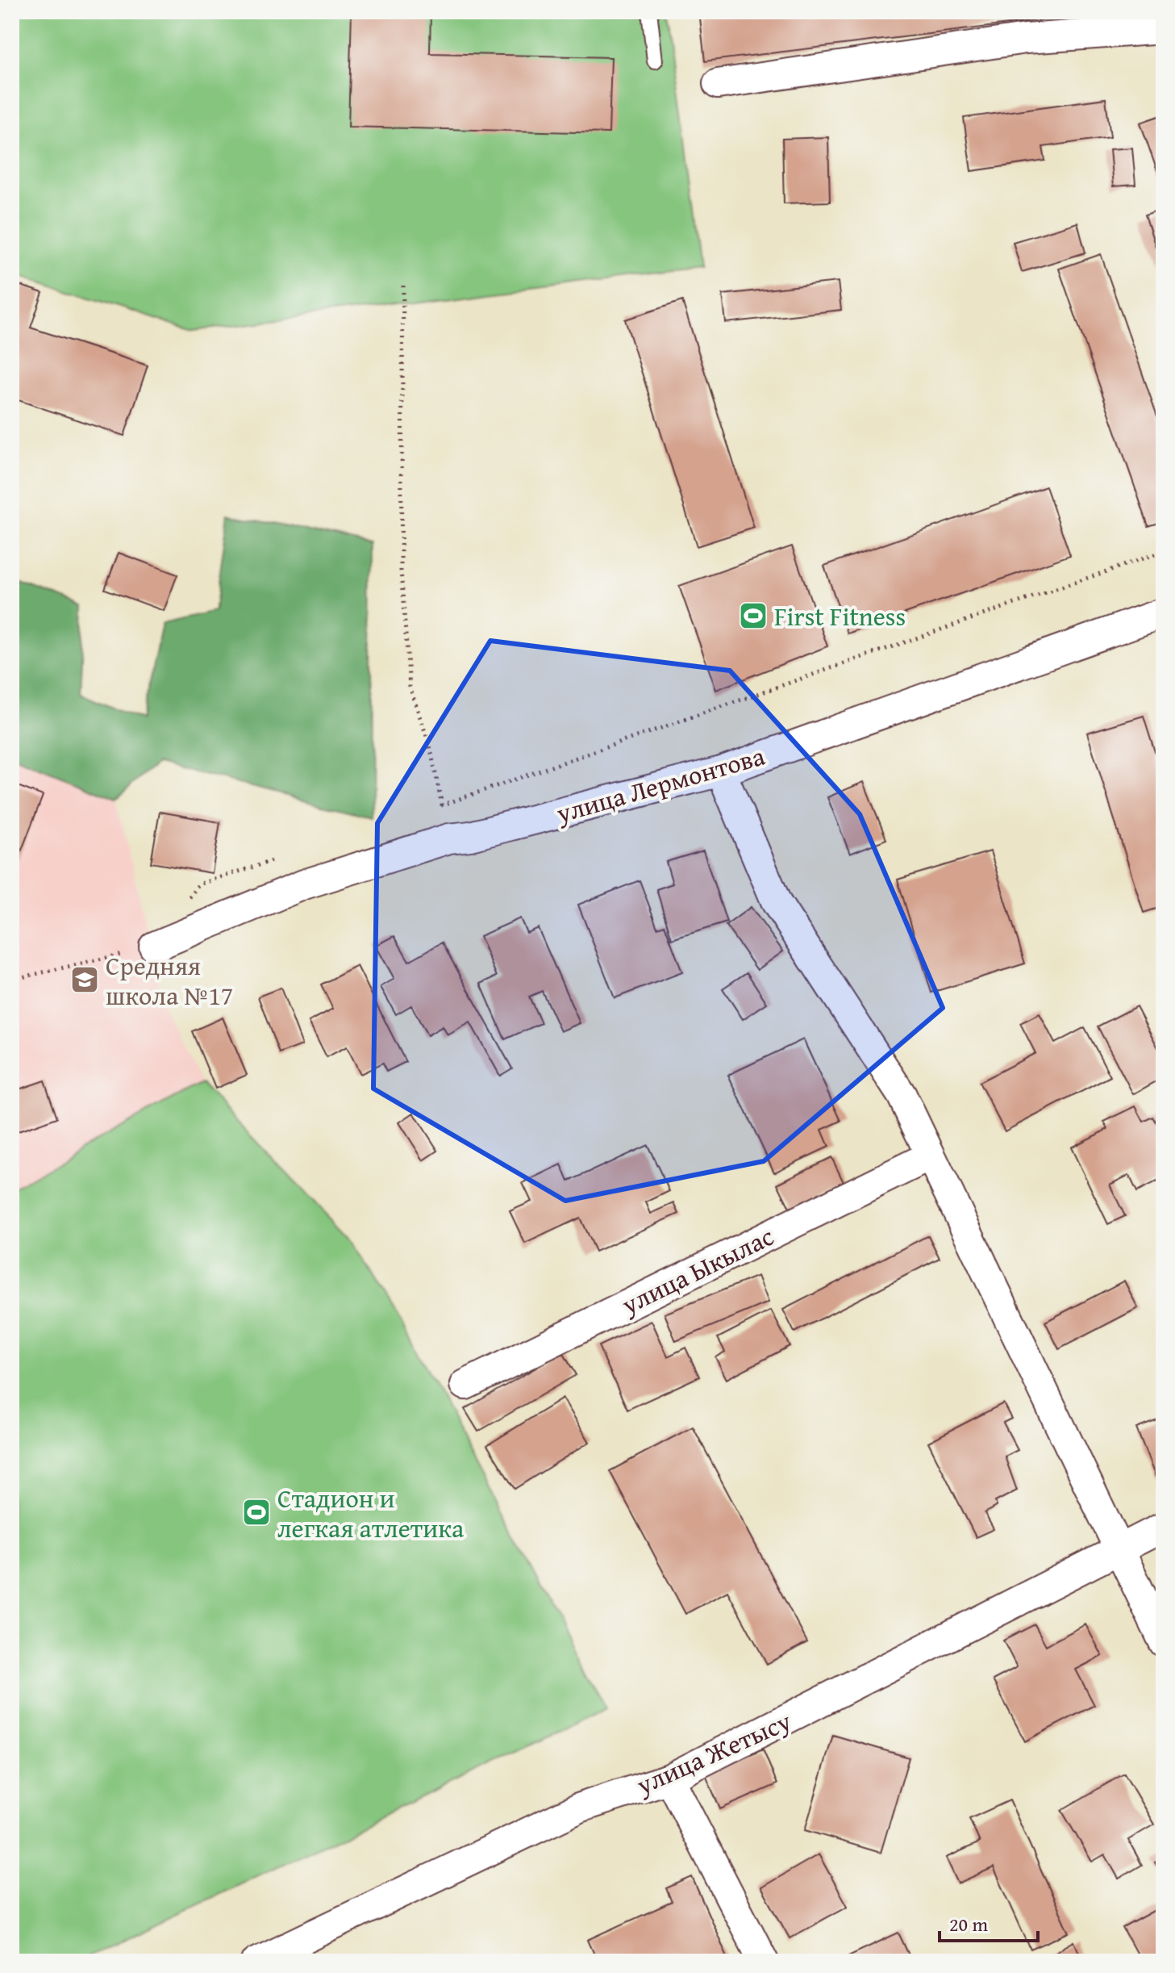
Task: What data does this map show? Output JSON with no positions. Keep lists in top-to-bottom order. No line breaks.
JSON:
{"streets":{"street":["улица Лермонтова","улица Ыкылас","улица Жетысу"]},"places":{"sports":["First Fitness","Стадион и легкая атлетика"],"school or university":["Средняя школа №17"]},"scale_bar":"20 m"}
